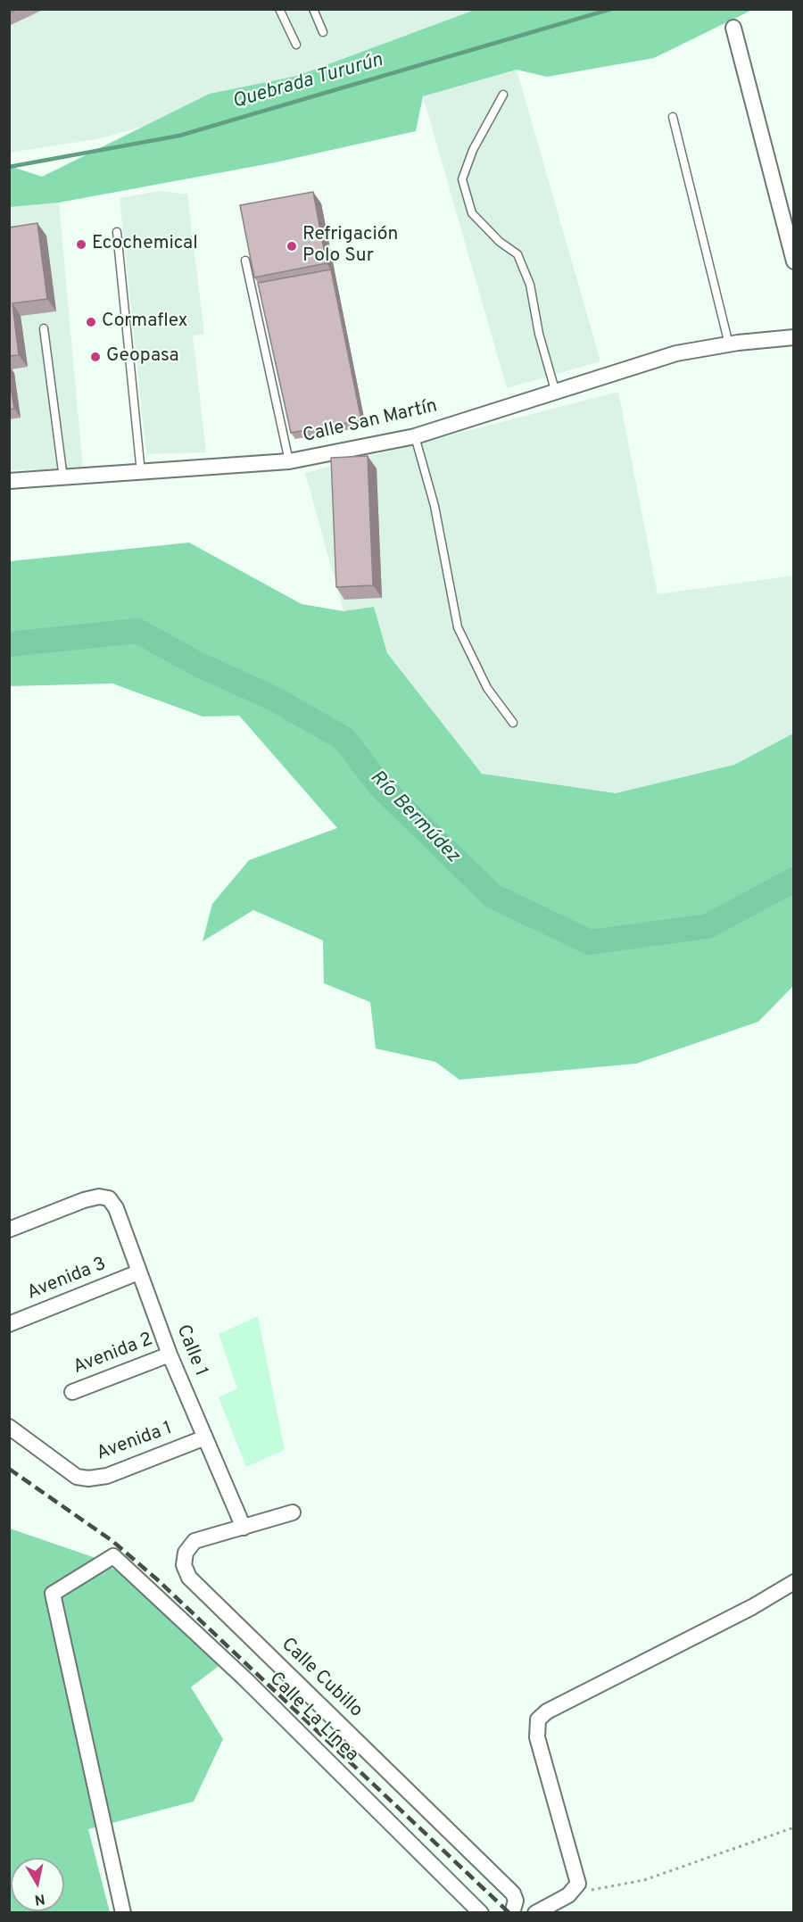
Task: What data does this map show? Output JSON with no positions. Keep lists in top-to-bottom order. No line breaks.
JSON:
{"streets":{"street":["Calle San Martín","Avenida 3","Calle 1","Avenida 2","Avenida 1","Calle Cubillo","Calle La Línea"]},"crossings":[["Avenida 3","Calle 1"],["Calle 1","Avenida 2"],["Calle 1","Avenida 1"],["Calle 1","Calle Cubillo"]],"water":["Quebrada Tururún","Río Bermúdez"],"places":["Ecochemical","Refrigación Polo Sur","Cormaflex","Geopasa"],"north":"bottom"}
